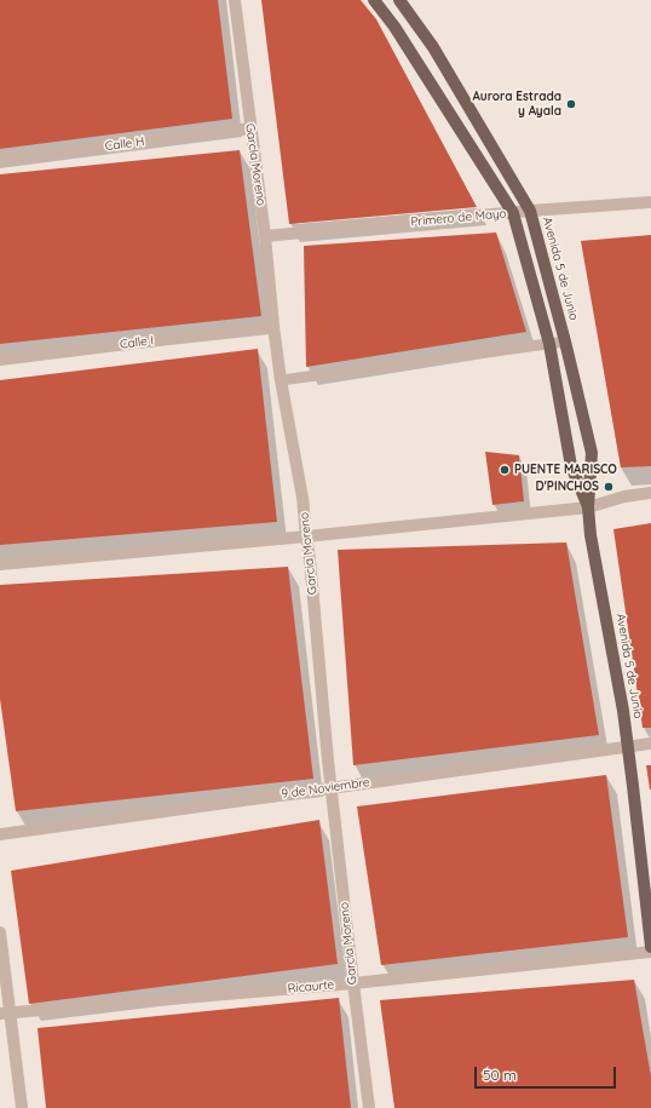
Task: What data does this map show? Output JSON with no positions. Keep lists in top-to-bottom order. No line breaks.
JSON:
{"streets":{"main road":["Avenida 5 de Junio"],"street":["Calle H","Garcia Moreno","Primero de Mayo","Calle I","9 de Noviembre","Ricaurte"]},"crossings":[["Calle H","Garcia Moreno"],["Garcia Moreno","Primero de Mayo"],["Garcia Moreno","Calle I"],["Garcia Moreno","9 de Noviembre"],["Garcia Moreno","Ricaurte"],["Primero de Mayo","Avenida 5 de Junio"],["Avenida 5 de Junio","9 de Noviembre"]],"places":["Aurora Estrada y Ayala","PUENTE MARISCO","D'PINCHOS"],"scale_bar":"50 m"}
